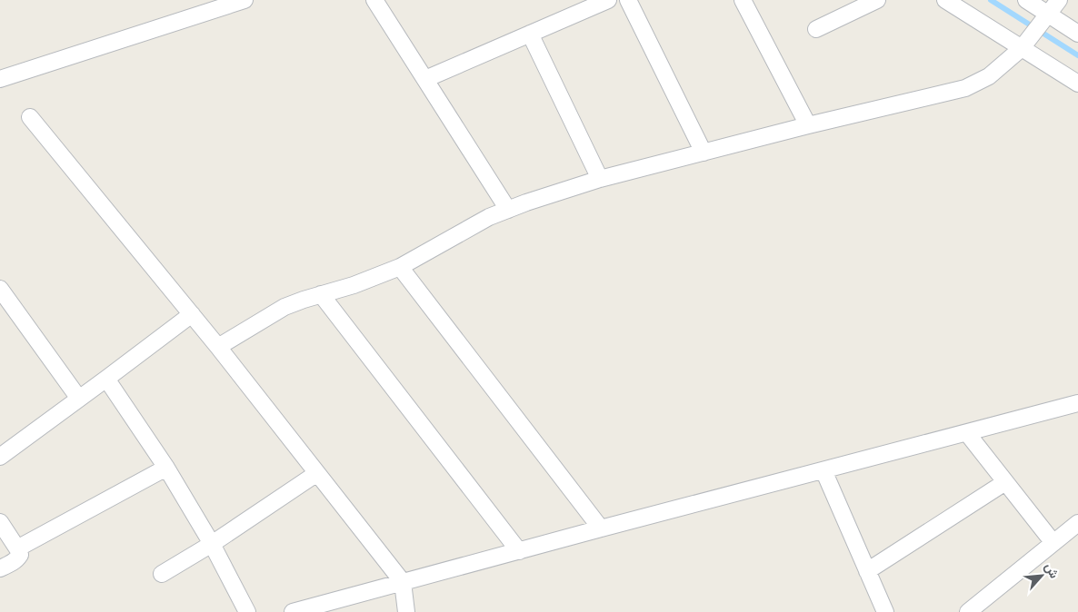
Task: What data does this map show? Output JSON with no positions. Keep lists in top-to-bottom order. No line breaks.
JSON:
{"north":"top right"}
